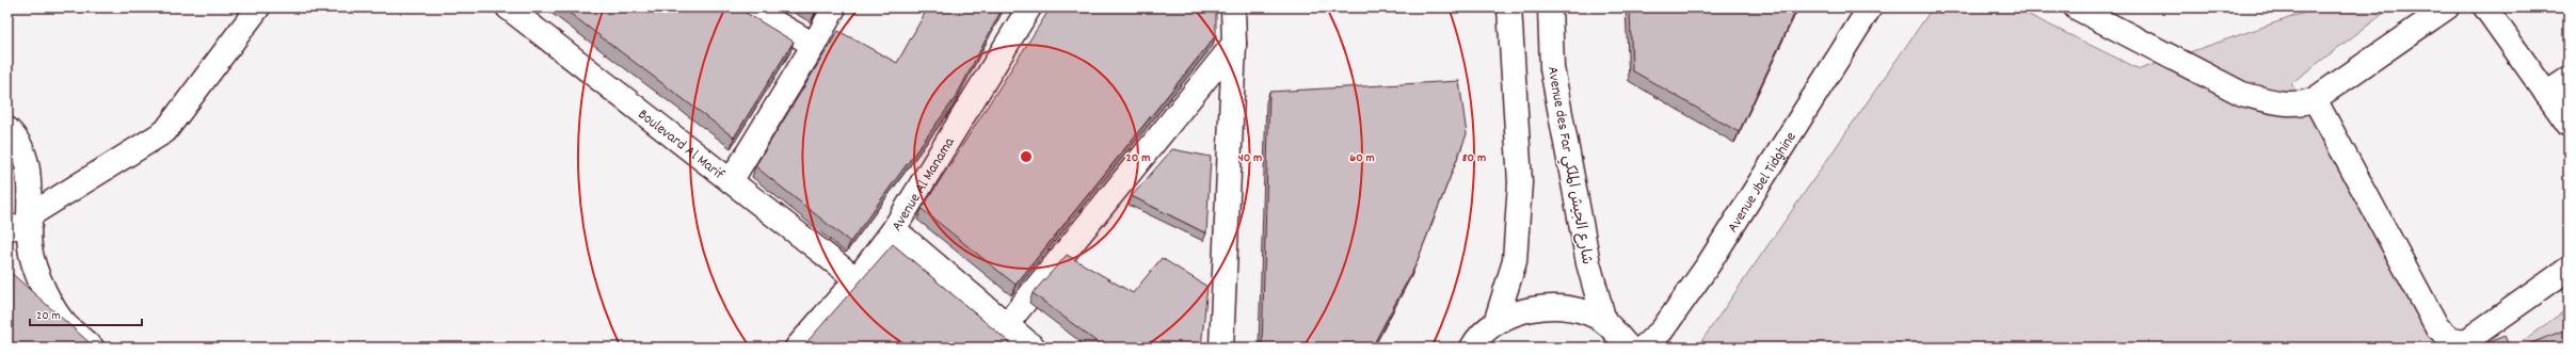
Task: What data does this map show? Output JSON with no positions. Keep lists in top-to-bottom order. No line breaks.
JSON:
{"streets":{"street":["Boulevard Al Marif","Avenue des Far شارع الجيش الملكي","Avenue Jbel Tidghine","Avenue Al Manama"]},"crossings":[["Boulevard Al Marif","Avenue Al Manama"]],"scale_bar":"20 m","rings":["20 m","40 m","60 m","80 m"]}
